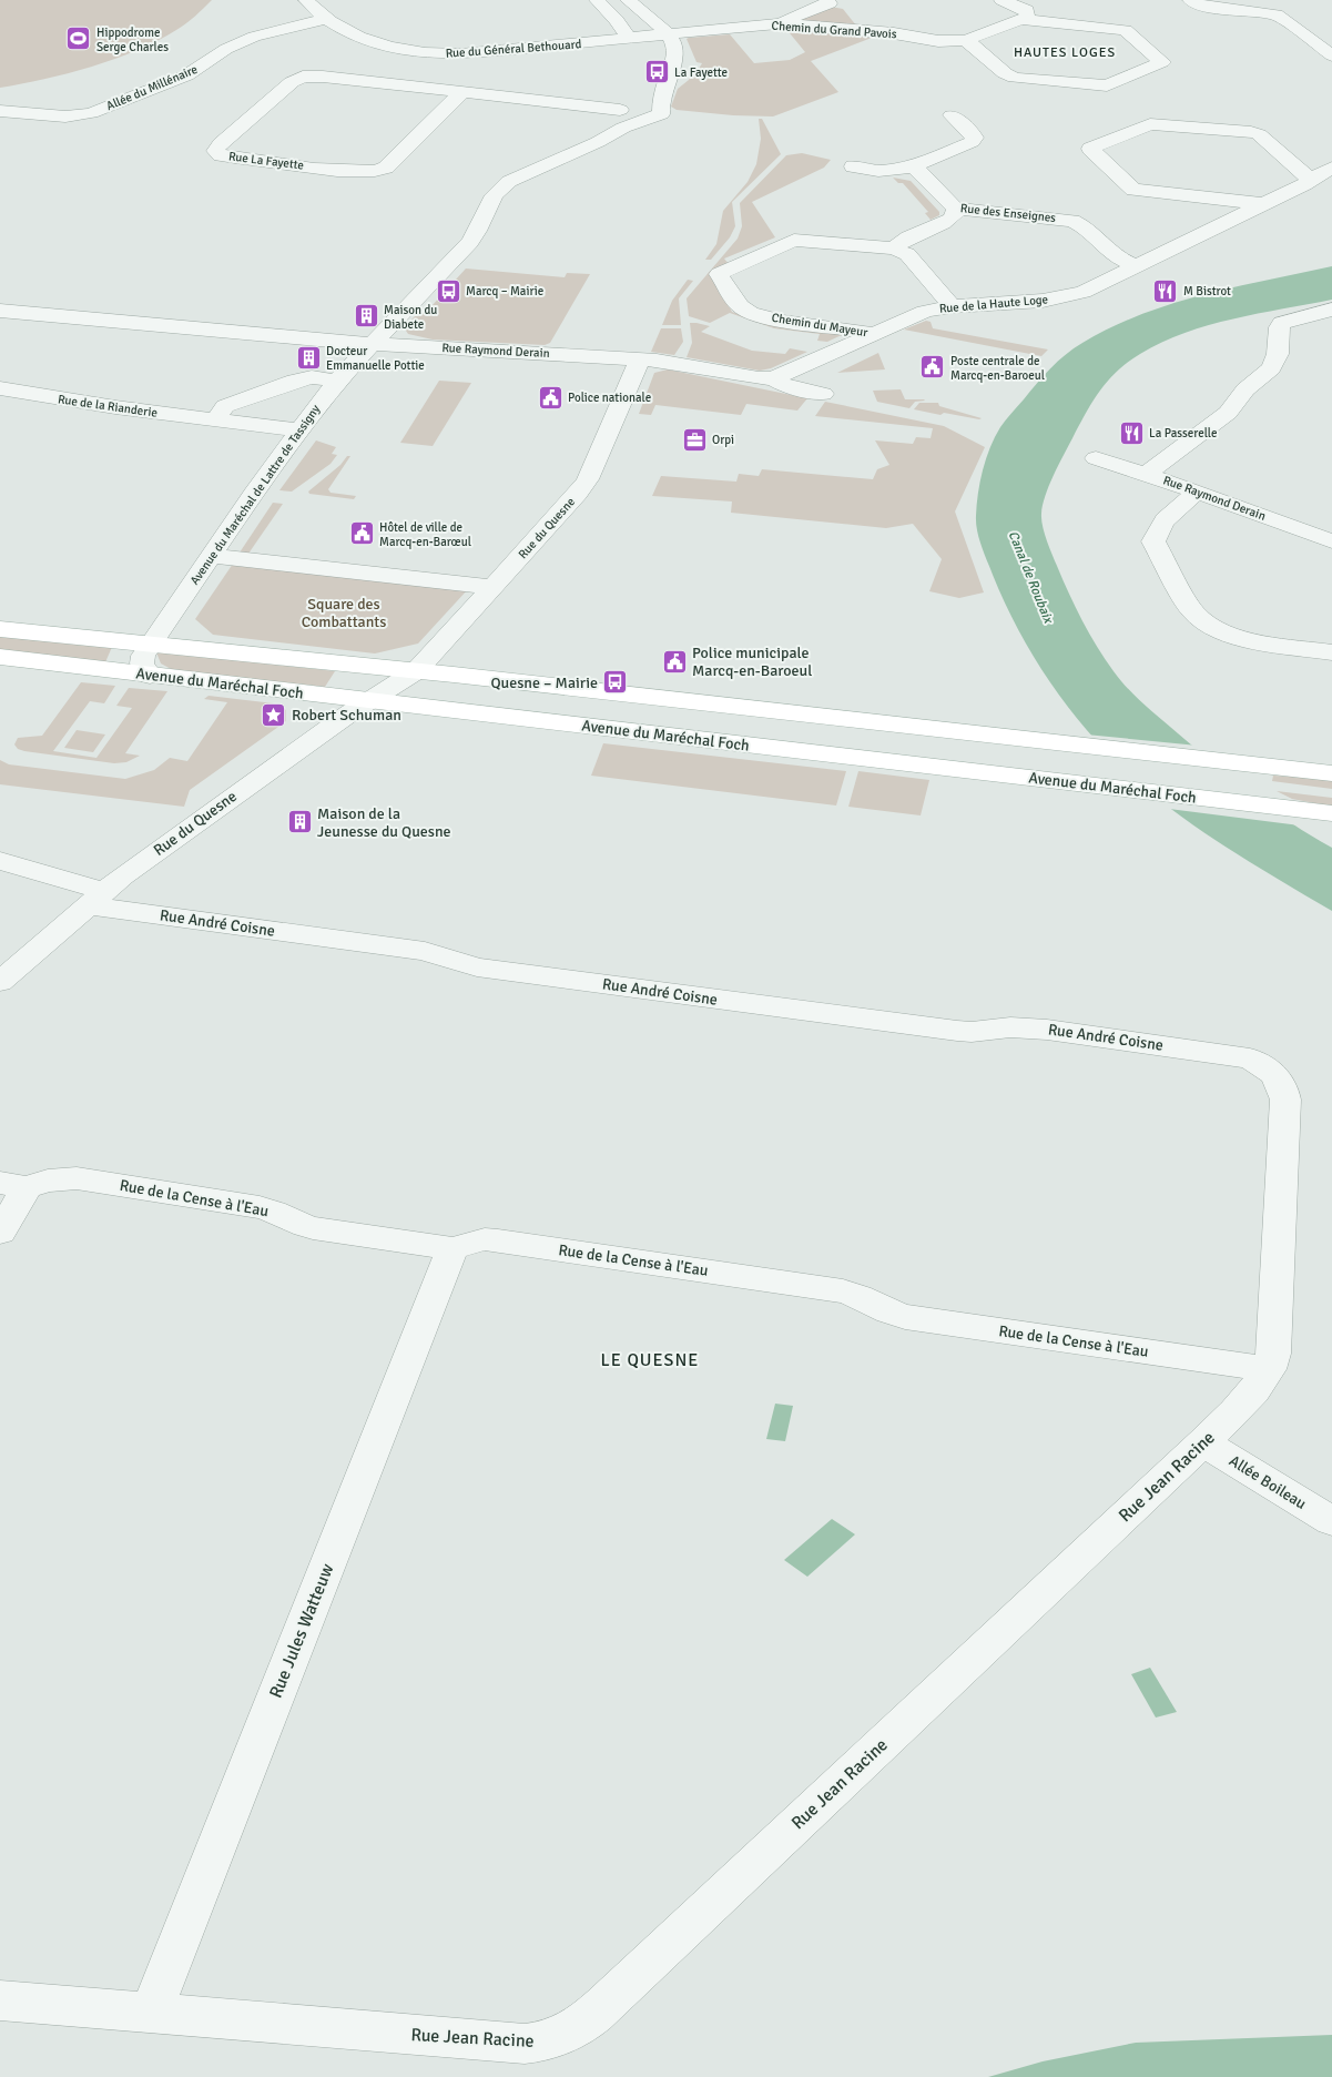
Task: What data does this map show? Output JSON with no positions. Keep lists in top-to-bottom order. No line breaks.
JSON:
{"streets":{"main road":["Avenue du Maréchal Foch"],"street":["Chemin du Grand Pavois","Rue du Général Bethouard","Allée du Millénaire","Rue La Fayette","Rue des Enseignes","Rue de la Haute Loge","Chemin du Mayeur","Rue Raymond Derain","Rue de la Rianderie","Avenue du Maréchal de Lattre de Tassigny","Rue du Quesne","Rue André Coisne","Rue de la Cense à l'Eau","Rue Jean Racine","Allée Boileau","Rue Jules Watteuw"]},"crossings":[["Chemin du Grand Pavois","Rue du Général Bethouard"],["Rue du Général Bethouard","Allée du Millénaire"],["Rue La Fayette","Avenue du Maréchal de Lattre de Tassigny"],["Rue des Enseignes","Rue de la Haute Loge"],["Rue de la Haute Loge","Chemin du Mayeur"],["Rue de la Haute Loge","Rue Raymond Derain"],["Rue Raymond Derain","Avenue du Maréchal de Lattre de Tassigny"],["Rue Raymond Derain","Rue du Quesne"],["Rue de la Rianderie","Avenue du Maréchal de Lattre de Tassigny"],["Avenue du Maréchal de Lattre de Tassigny","Avenue du Maréchal Foch"],["Rue du Quesne","Avenue du Maréchal Foch"],["Rue du Quesne","Rue André Coisne"],["Rue André Coisne","Rue Jean Racine"],["Rue de la Cense à l'Eau","Rue Jean Racine"],["Rue de la Cense à l'Eau","Rue Jules Watteuw"],["Rue Jean Racine","Allée Boileau"],["Rue Jean Racine","Rue Jules Watteuw"]],"districts":["HAUTES LOGES","LE QUESNE"],"water":["Canal de Roubaix"],"parks":["Square des Combattants"],"places":{"sports":["Hippodrome Serge Charles"],"bus stop":["La Fayette","Marcq – Mairie","Quesne – Mairie"],"restaurant":["M Bistrot","La Passerelle"],"building":["Maison du Diabete","Docteur Emmanuelle Pottie","Maison de la Jeunesse du Quesne"],"public building":["Poste centrale de Marcq-en-Baroeul","Police nationale","Hôtel de ville de Marcq-en-Barœul","Police municipale Marcq-en-Baroeul"],"office":["Orpi"],"place":["Robert Schuman"]}}
